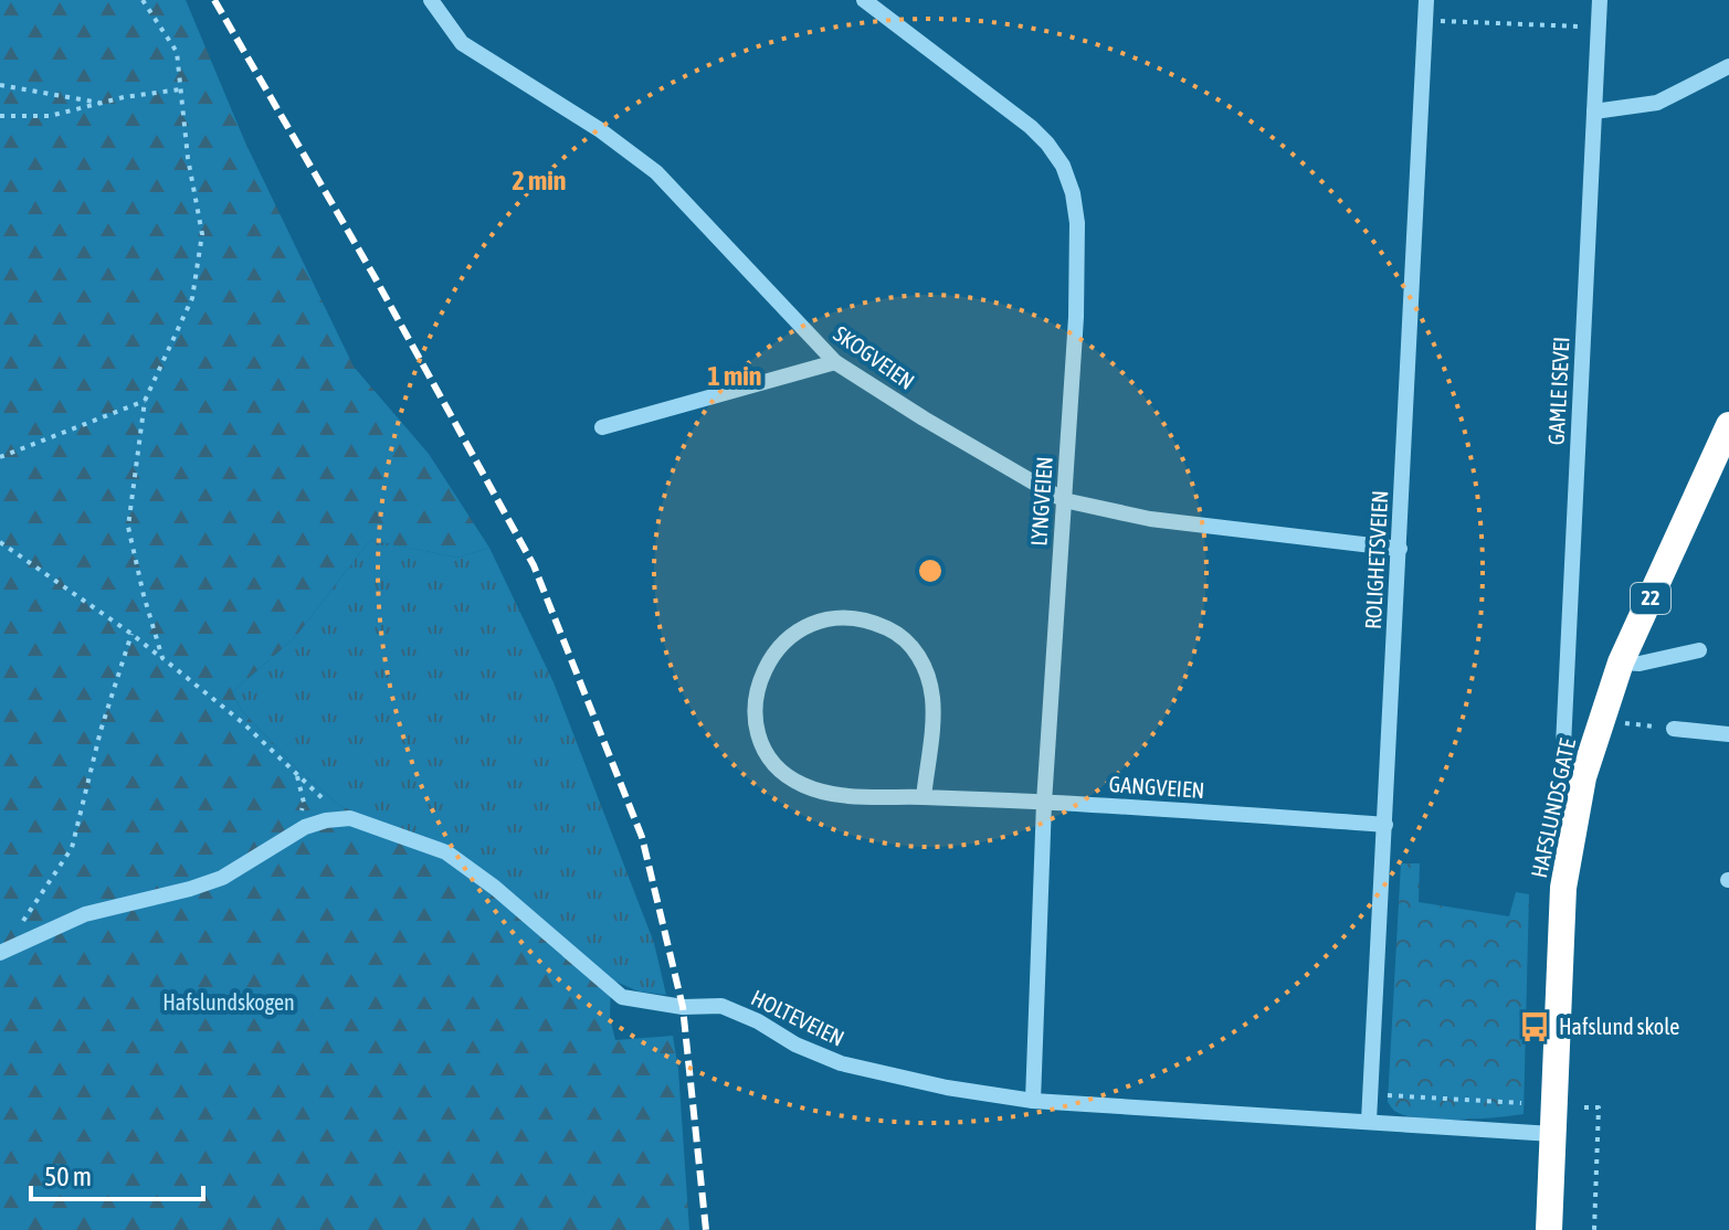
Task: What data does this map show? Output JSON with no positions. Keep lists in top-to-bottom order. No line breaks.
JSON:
{"streets":{"highway":["22","HAFSLUNDS GATE"],"street":["SKOGVEIEN","GAMLE ISEVEI","LYNGVEIEN","ROLIGHETSVEIEN","GANGVEIEN","HOLTEVEIEN"]},"crossings":[["SKOGVEIEN","LYNGVEIEN"],["SKOGVEIEN","ROLIGHETSVEIEN"],["GAMLE ISEVEI","HAFSLUNDS GATE"],["LYNGVEIEN","GANGVEIEN"],["LYNGVEIEN","HOLTEVEIEN"],["ROLIGHETSVEIEN","GANGVEIEN"],["ROLIGHETSVEIEN","HOLTEVEIEN"],["HAFSLUNDS GATE","HOLTEVEIEN"]],"parks":["Hafslundskogen"],"places":{"bus stop":["Hafslund skole"]},"scale_bar":"50 m","rings":["2 min","1 min"]}
